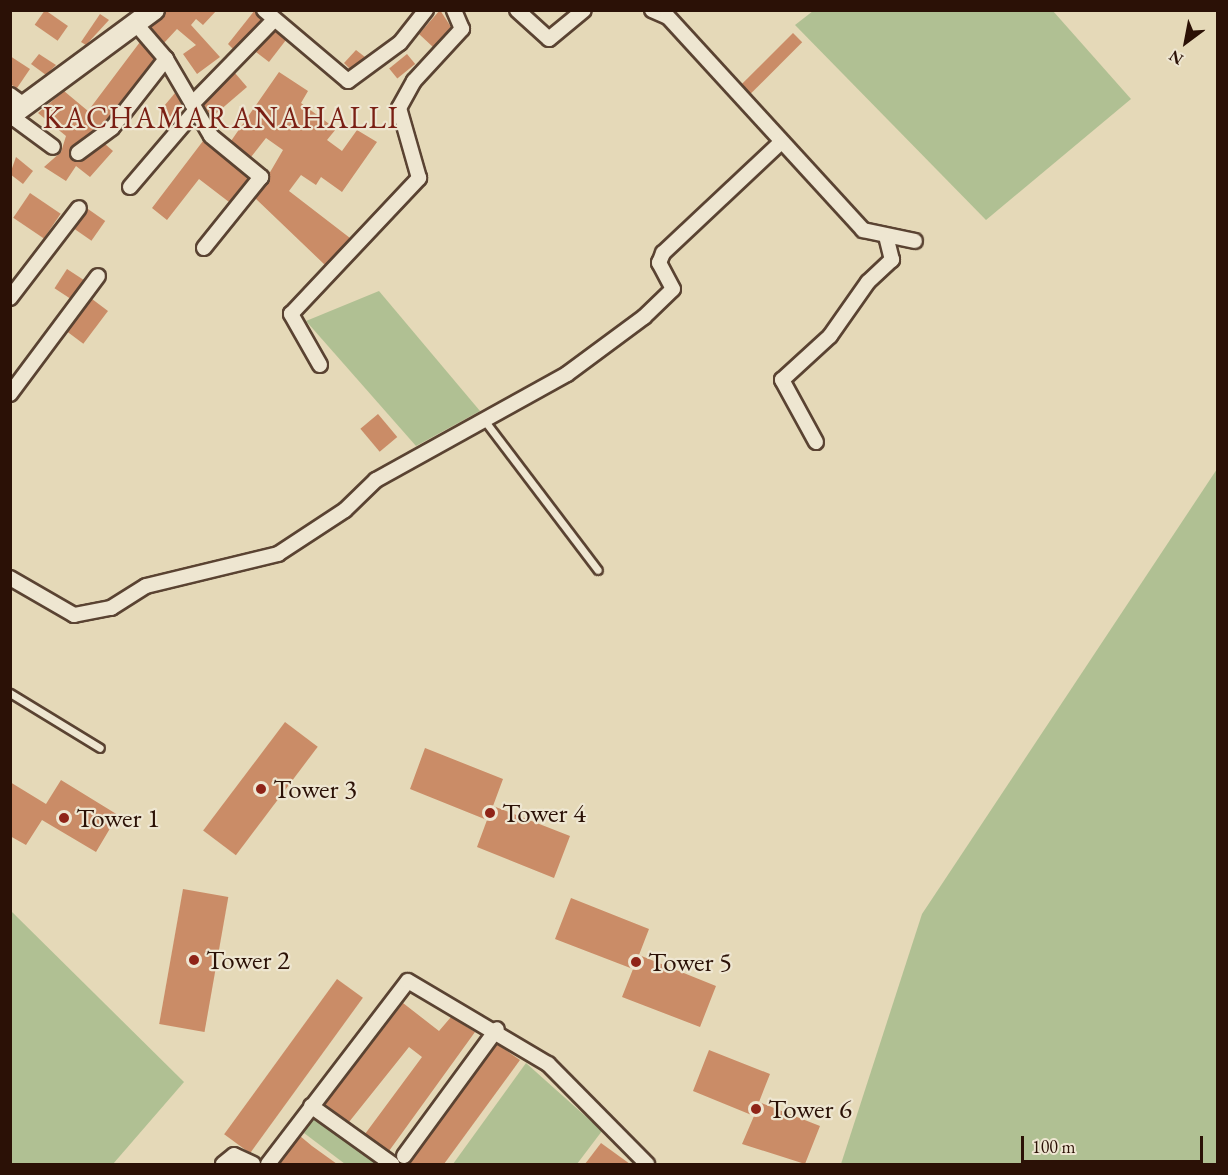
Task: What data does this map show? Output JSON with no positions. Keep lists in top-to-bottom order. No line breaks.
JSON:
{"districts":["KACHAMARANAHALLI"],"places":["Tower 3","Tower 4","Tower 1","Tower 2","Tower 5","Tower 6"],"scale_bar":"100 m","north":"bottom left"}
